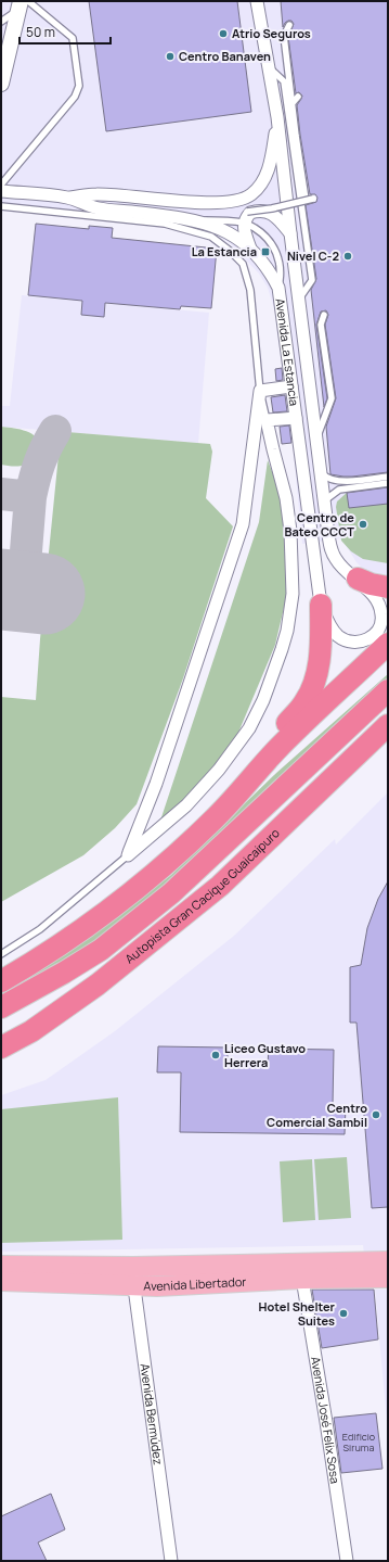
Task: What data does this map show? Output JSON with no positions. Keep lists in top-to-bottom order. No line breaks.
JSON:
{"streets":{"highway":["Autopista Gran Cacique Guaicaipuro"],"main road":["Avenida Libertador"],"street":["Avenida La Estancia","Avenida Bermúdez","Avenida José Felix Sosa"]},"crossings":[["Avenida Libertador","Avenida Bermúdez"],["Avenida Libertador","Avenida José Felix Sosa"]],"places":{"other":["Atrio Seguros","Centro Banaven","Nivel C-2","Centro de Bateo CCCT","Liceo Gustavo Herrera","Centro Comercial Sambil","Hotel Shelter Suites"],"transit":["La Estancia"]},"house_numbers":["Edificio Siruma"],"scale_bar":"50 m"}
